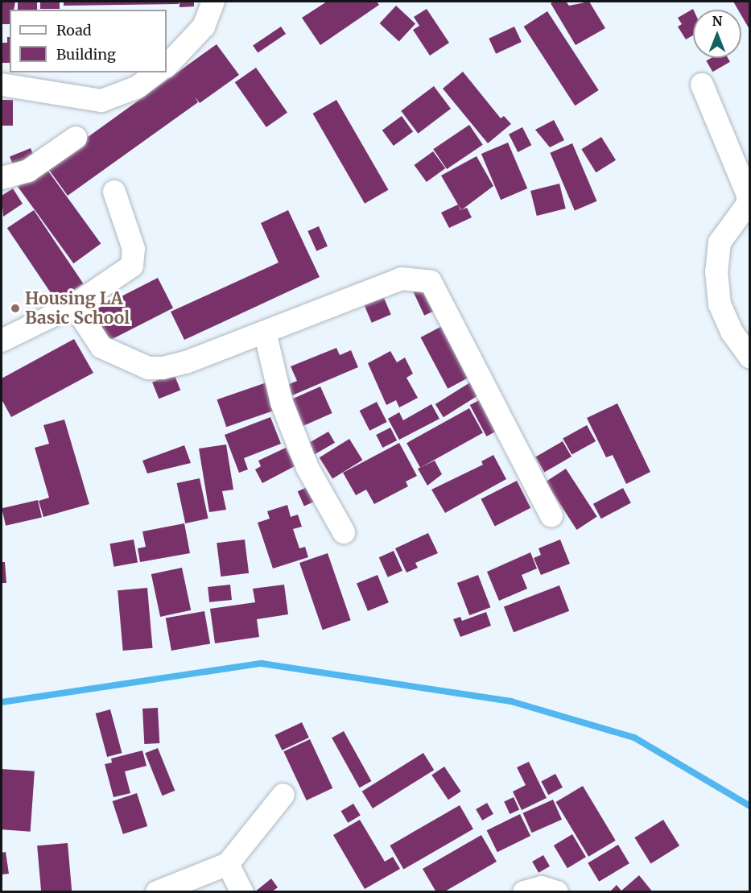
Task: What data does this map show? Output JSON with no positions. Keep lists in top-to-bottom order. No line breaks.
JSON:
{"places":["Housing LA Basic School"],"legend":["Road","Building"],"north":"top"}
